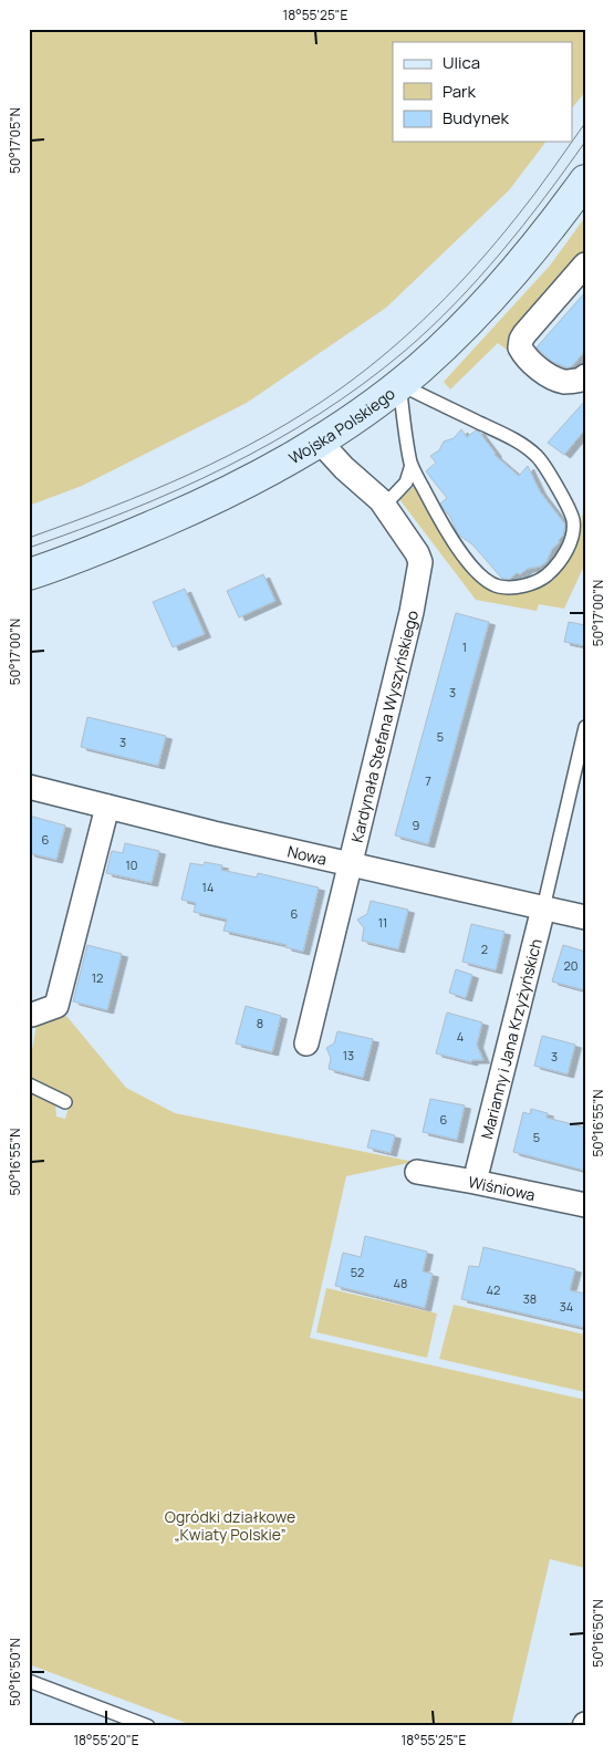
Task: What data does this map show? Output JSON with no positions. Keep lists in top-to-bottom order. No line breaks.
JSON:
{"streets":{"street":["Wojska Polskiego","Kardynała Stefana Wyszyńskiego","Nowa","Marianny i Jana Krzyżyńskich","Wiśniowa"]},"crossings":[["Wojska Polskiego","Kardynała Stefana Wyszyńskiego"],["Kardynała Stefana Wyszyńskiego","Nowa"],["Nowa","Marianny i Jana Krzyżyńskich"]],"parks":["Ogródki działkowe „Kwiaty Polskie”"],"house_numbers":["1","3","5","3","7","9","6","10","14","6","11","2","20","12","8","4","13","3","6","5","52","48","42","38","34"],"legend":["Ulica","Park","Budynek"],"coordinates":["18°55'25\"E","50°17'05\"N","50°17'00\"N","50°16'55\"N","50°16'50\"N","18°55'20\"E"]}
